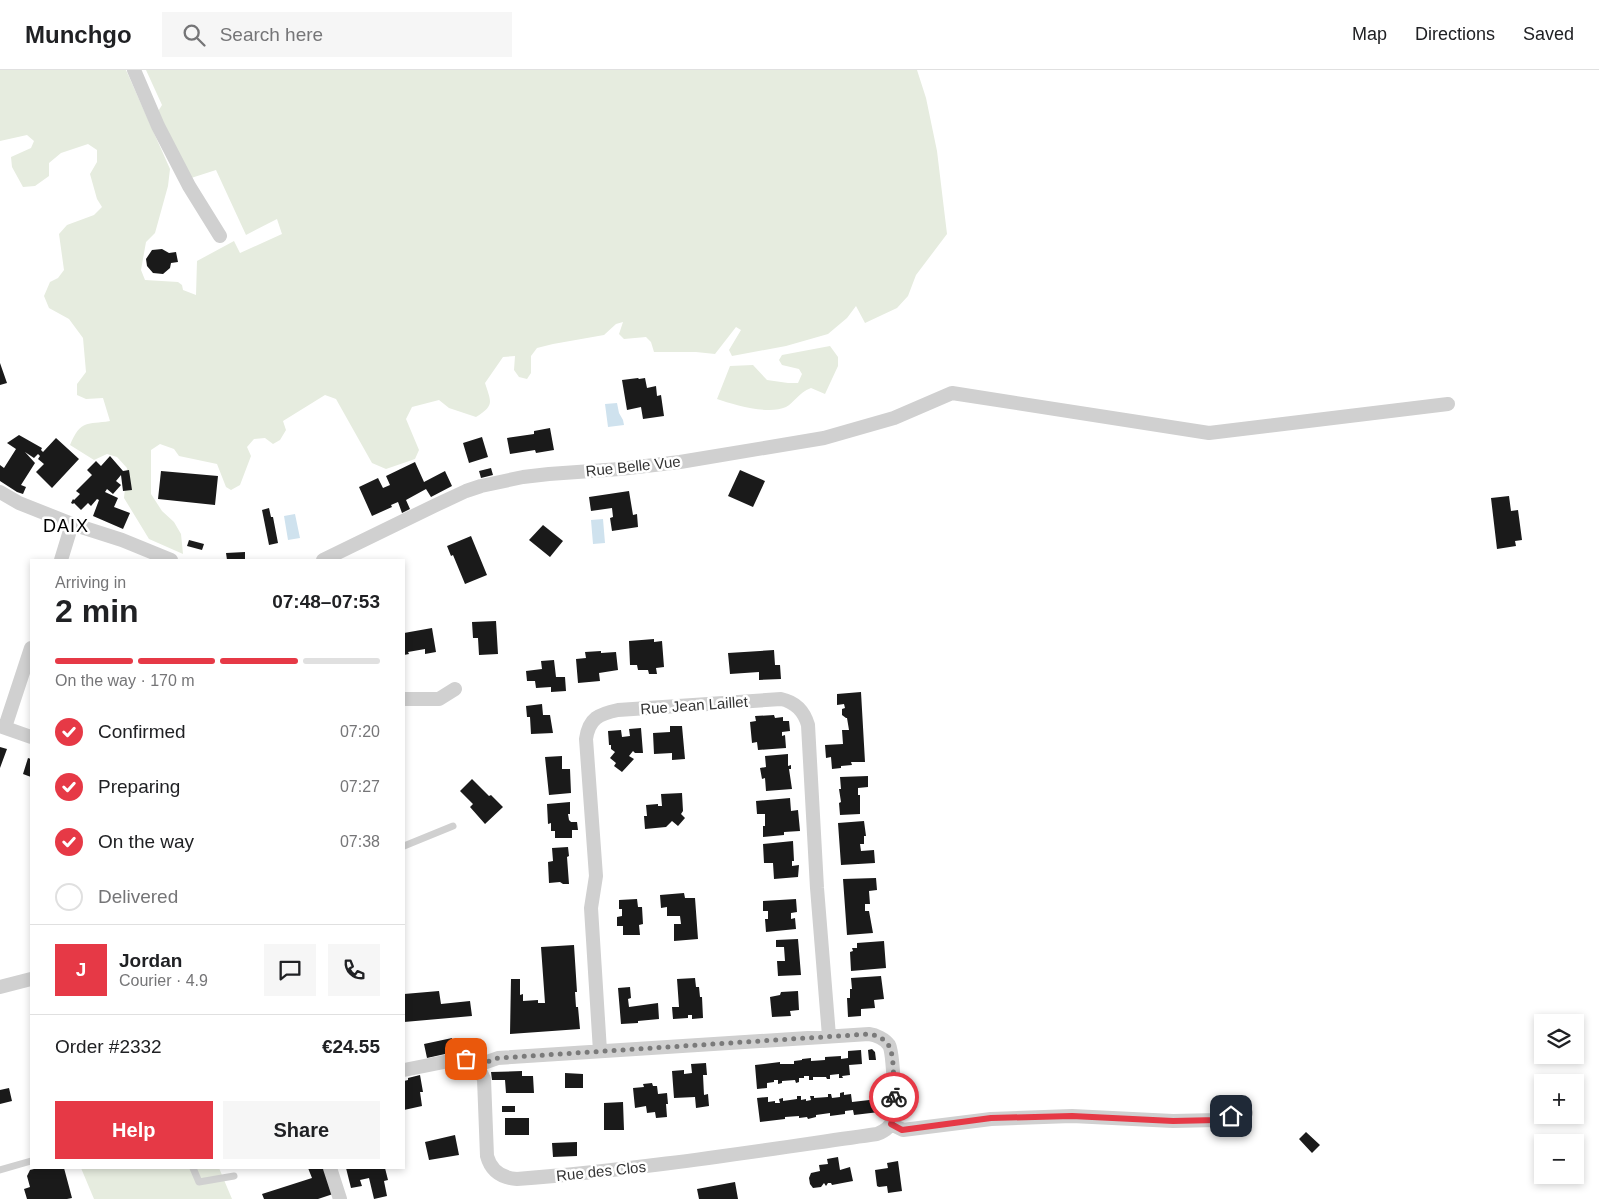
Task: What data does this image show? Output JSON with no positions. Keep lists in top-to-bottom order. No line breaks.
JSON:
{"streets":{"street":["Rue Belle Vue","Rue Jean Laillet","Rue des Clos"]},"districts":["DAIX"],"page":{"header":"Munchgo","search":"Search here","nav":["Map","Directions","Saved"],"heading":["2 min","Arriving in","07:48–07:53"],"panel":["Jordan","Courier · 4.9","Order #2332","€24.55"],"bar":"On the way · 170 m","list":[["Confirmed","07:20"],["Preparing","07:27"],["On the way","07:38"],"Delivered"],"round":"J","map_buttons":["+","−"],"buttons":["Help","Share"]}}
